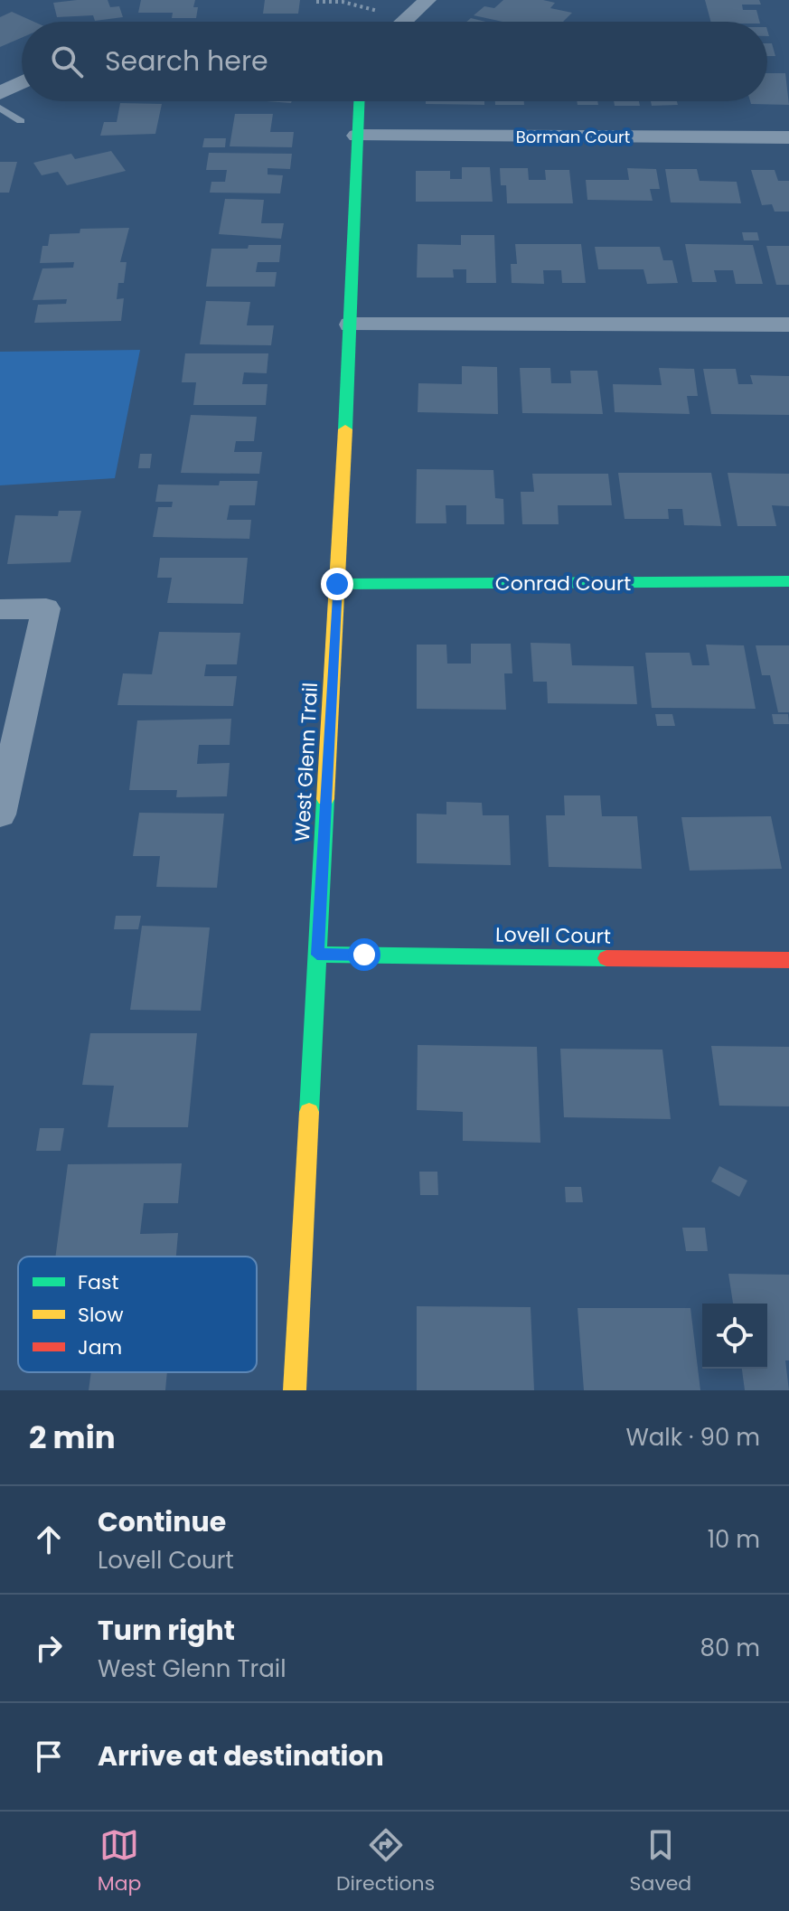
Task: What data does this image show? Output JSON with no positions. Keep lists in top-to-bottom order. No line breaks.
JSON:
{"streets":{"street":["Borman Court","Conrad Court","West Glenn Trail","Lovell Court"]},"crossings":[["Borman Court","West Glenn Trail"],["Conrad Court","West Glenn Trail"],["West Glenn Trail","Lovell Court"]],"legend":["Fast","Slow","Jam"],"page":{"search":"Search here","heading":["2 min","Walk · 90 m"],"list":[["Continue","Lovell Court","10 m"],["Turn right","West Glenn Trail","80 m"],"Arrive at destination"],"nav":["Map","Directions","Saved"]}}
